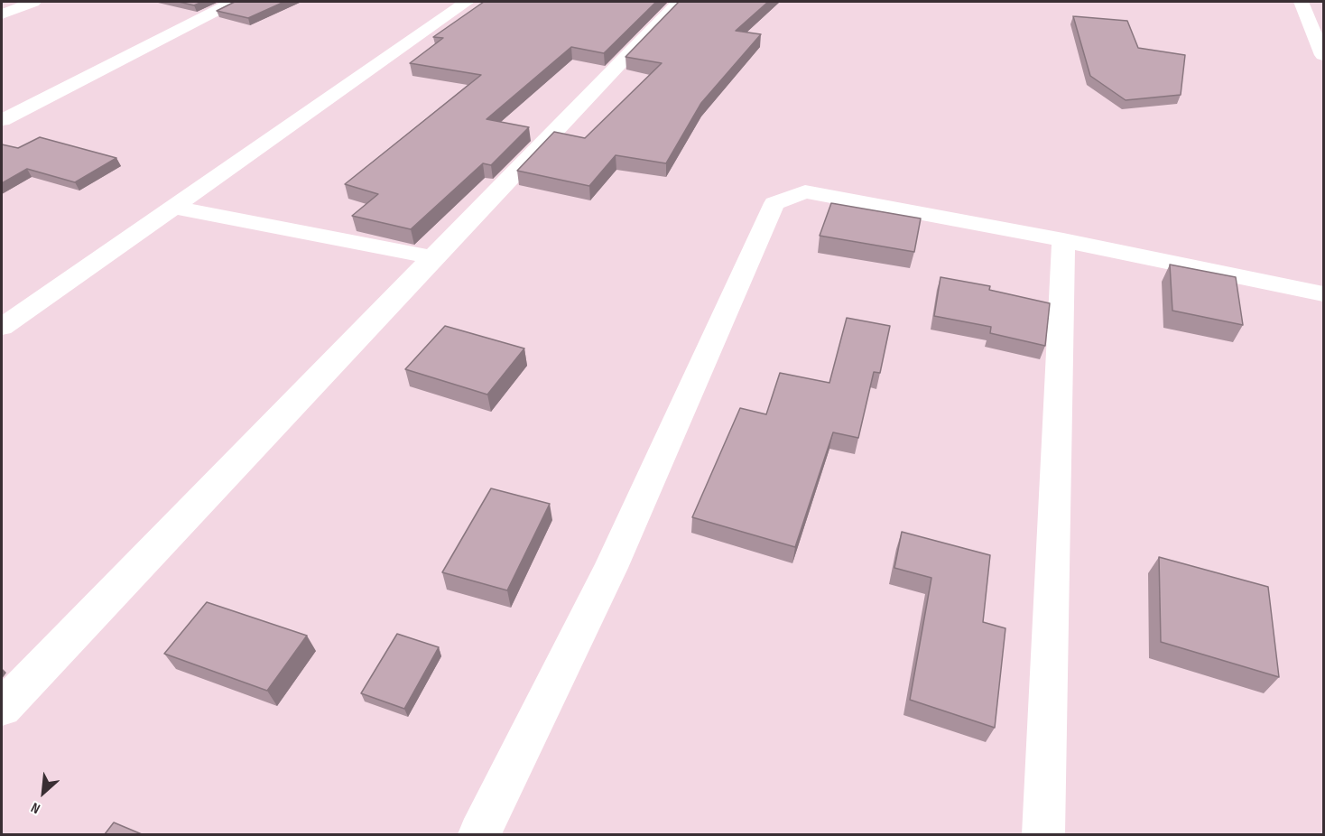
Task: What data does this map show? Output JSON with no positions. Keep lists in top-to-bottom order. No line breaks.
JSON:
{"north":"bottom left"}
